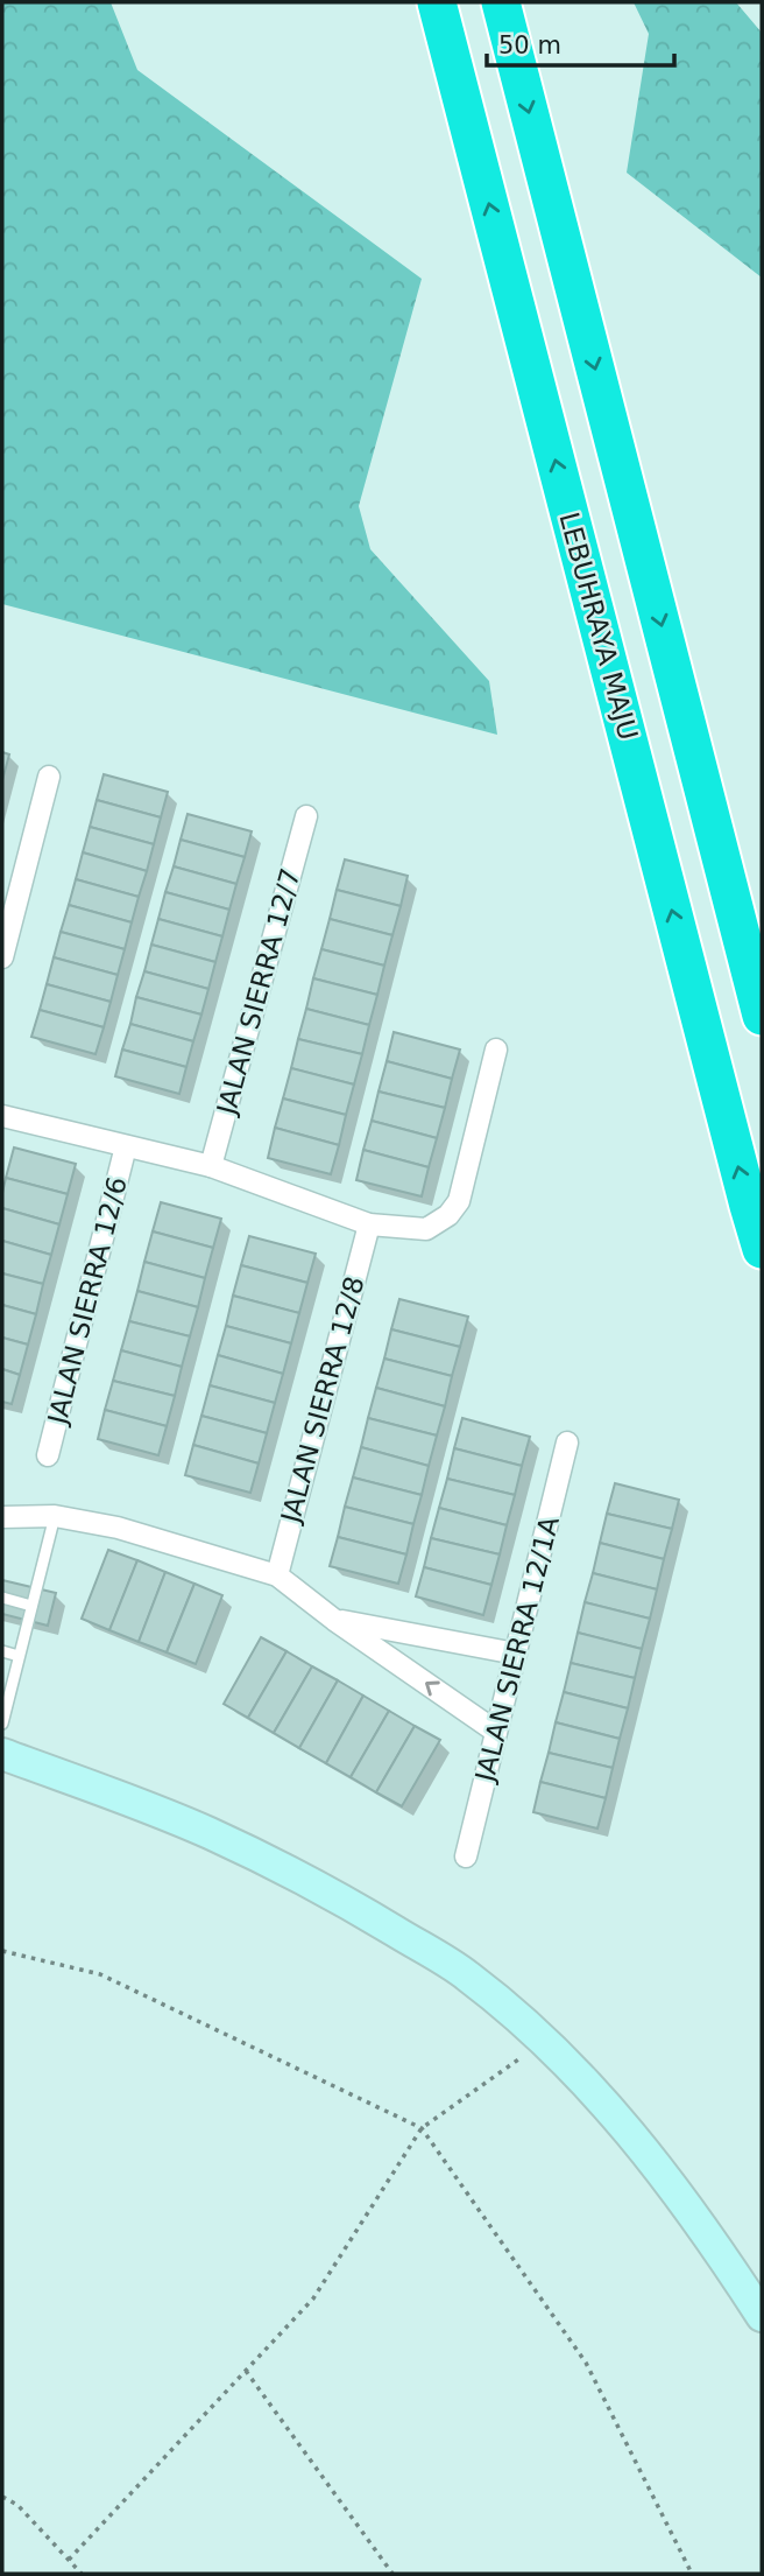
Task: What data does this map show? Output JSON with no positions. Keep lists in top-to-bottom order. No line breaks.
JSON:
{"streets":{"highway":["LEBUHRAYA MAJU"],"street":["JALAN SIERRA 12/7","JALAN SIERRA 12/6","JALAN SIERRA 12/8","JALAN SIERRA 12/1A"]},"scale_bar":"50 m"}
